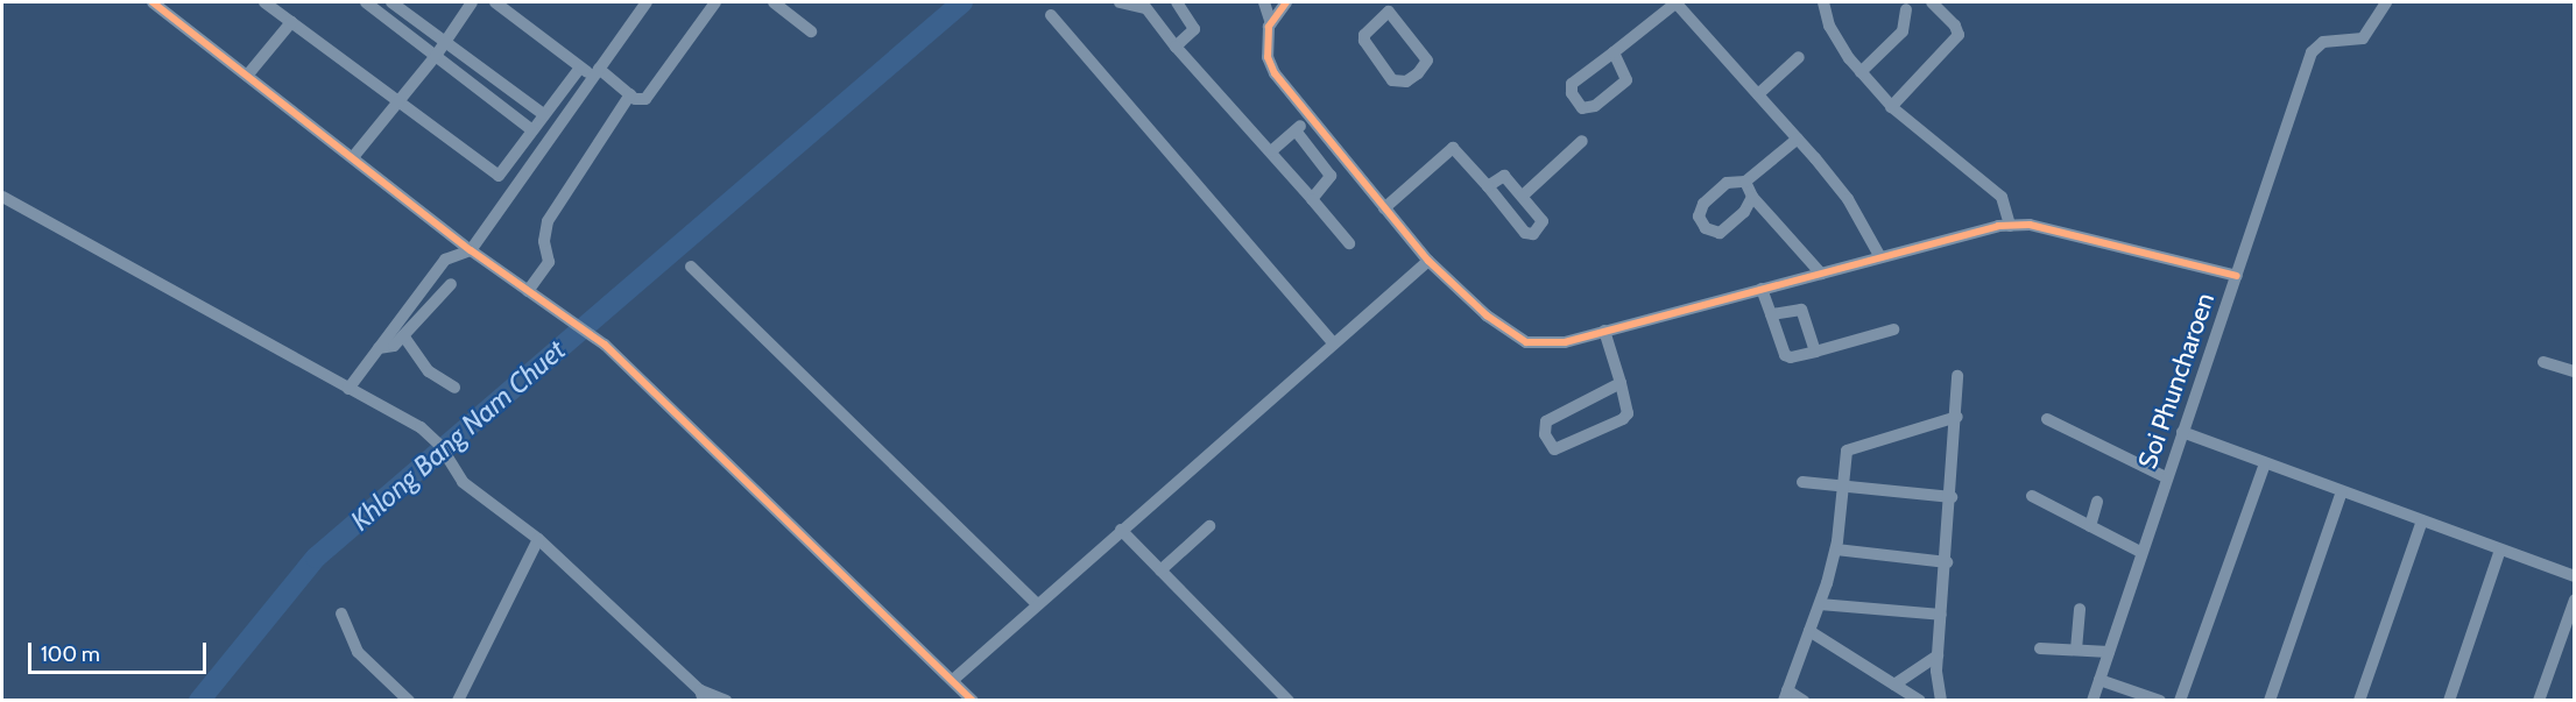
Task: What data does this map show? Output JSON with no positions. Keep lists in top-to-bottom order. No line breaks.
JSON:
{"streets":{"street":["Soi Phuncharoen"]},"water":["Khlong Bang Nam Chuet"],"scale_bar":"100 m"}
